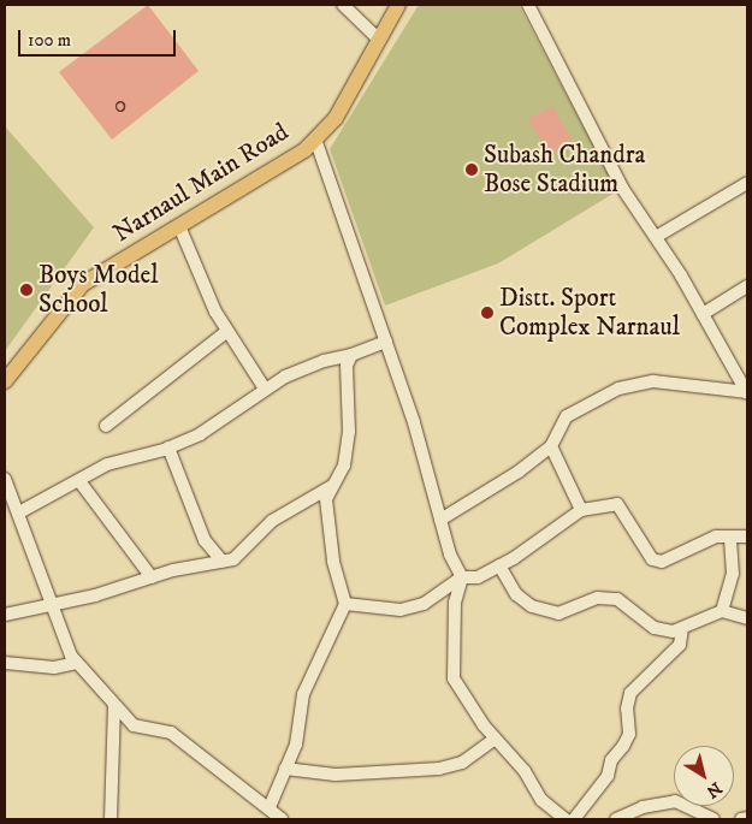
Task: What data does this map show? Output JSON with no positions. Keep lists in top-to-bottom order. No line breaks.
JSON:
{"streets":{"main road":["Narnaul Main Road"]},"places":["Subash Chandra Bose Stadium","Boys Model School","Distt. Sport Complex Narnaul"],"house_numbers":["0"],"scale_bar":"100 m","north":"bottom right"}
